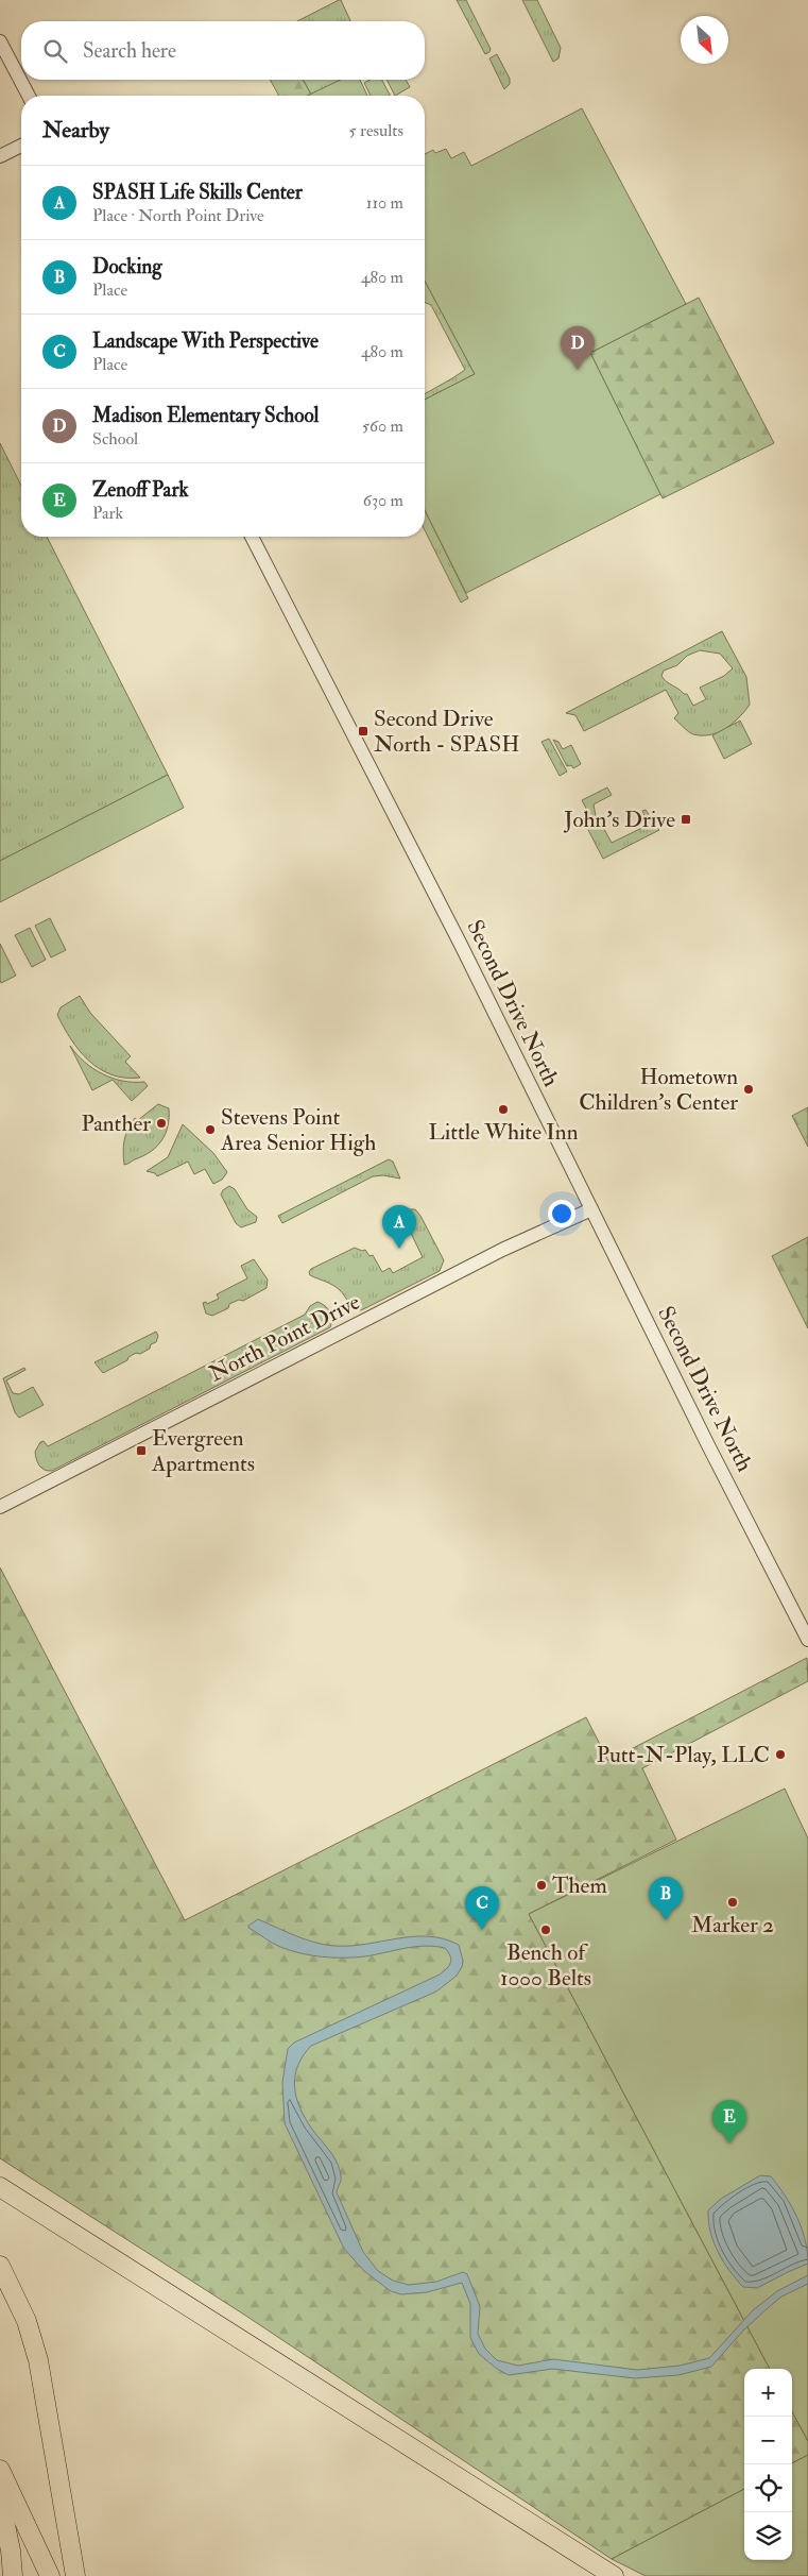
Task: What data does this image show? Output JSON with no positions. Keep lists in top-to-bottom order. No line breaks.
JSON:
{"streets":{"street":["Second Drive North","North Point Drive"]},"crossings":[["Second Drive North","North Point Drive"]],"places":{"transit":["Second Drive North - SPASH","John’s Drive","Evergreen Apartments"],"other":["Hometown Children's Center","Little White Inn","Panther","Stevens Point Area Senior High","Putt-N-Play, LLC","Them","Marker 2","Bench of 1000 Belts"]},"north":"bottom right","page":{"search":"Search here","heading":["Nearby","5 results"],"list":[{"mark":"A","name":"SPASH Life Skills Center","note":"Place · North Point Drive","value":"110 m"},{"mark":"B","name":"Docking","note":"Place","value":"480 m"},{"mark":"C","name":"Landscape With Perspective","note":"Place","value":"480 m"},{"mark":"D","name":"Madison Elementary School","note":"School","value":"560 m"},{"mark":"E","name":"Zenoff Park","note":"Park","value":"630 m"}],"pins":["D","A","B","C","E"],"map_buttons":["+","−"]}}
